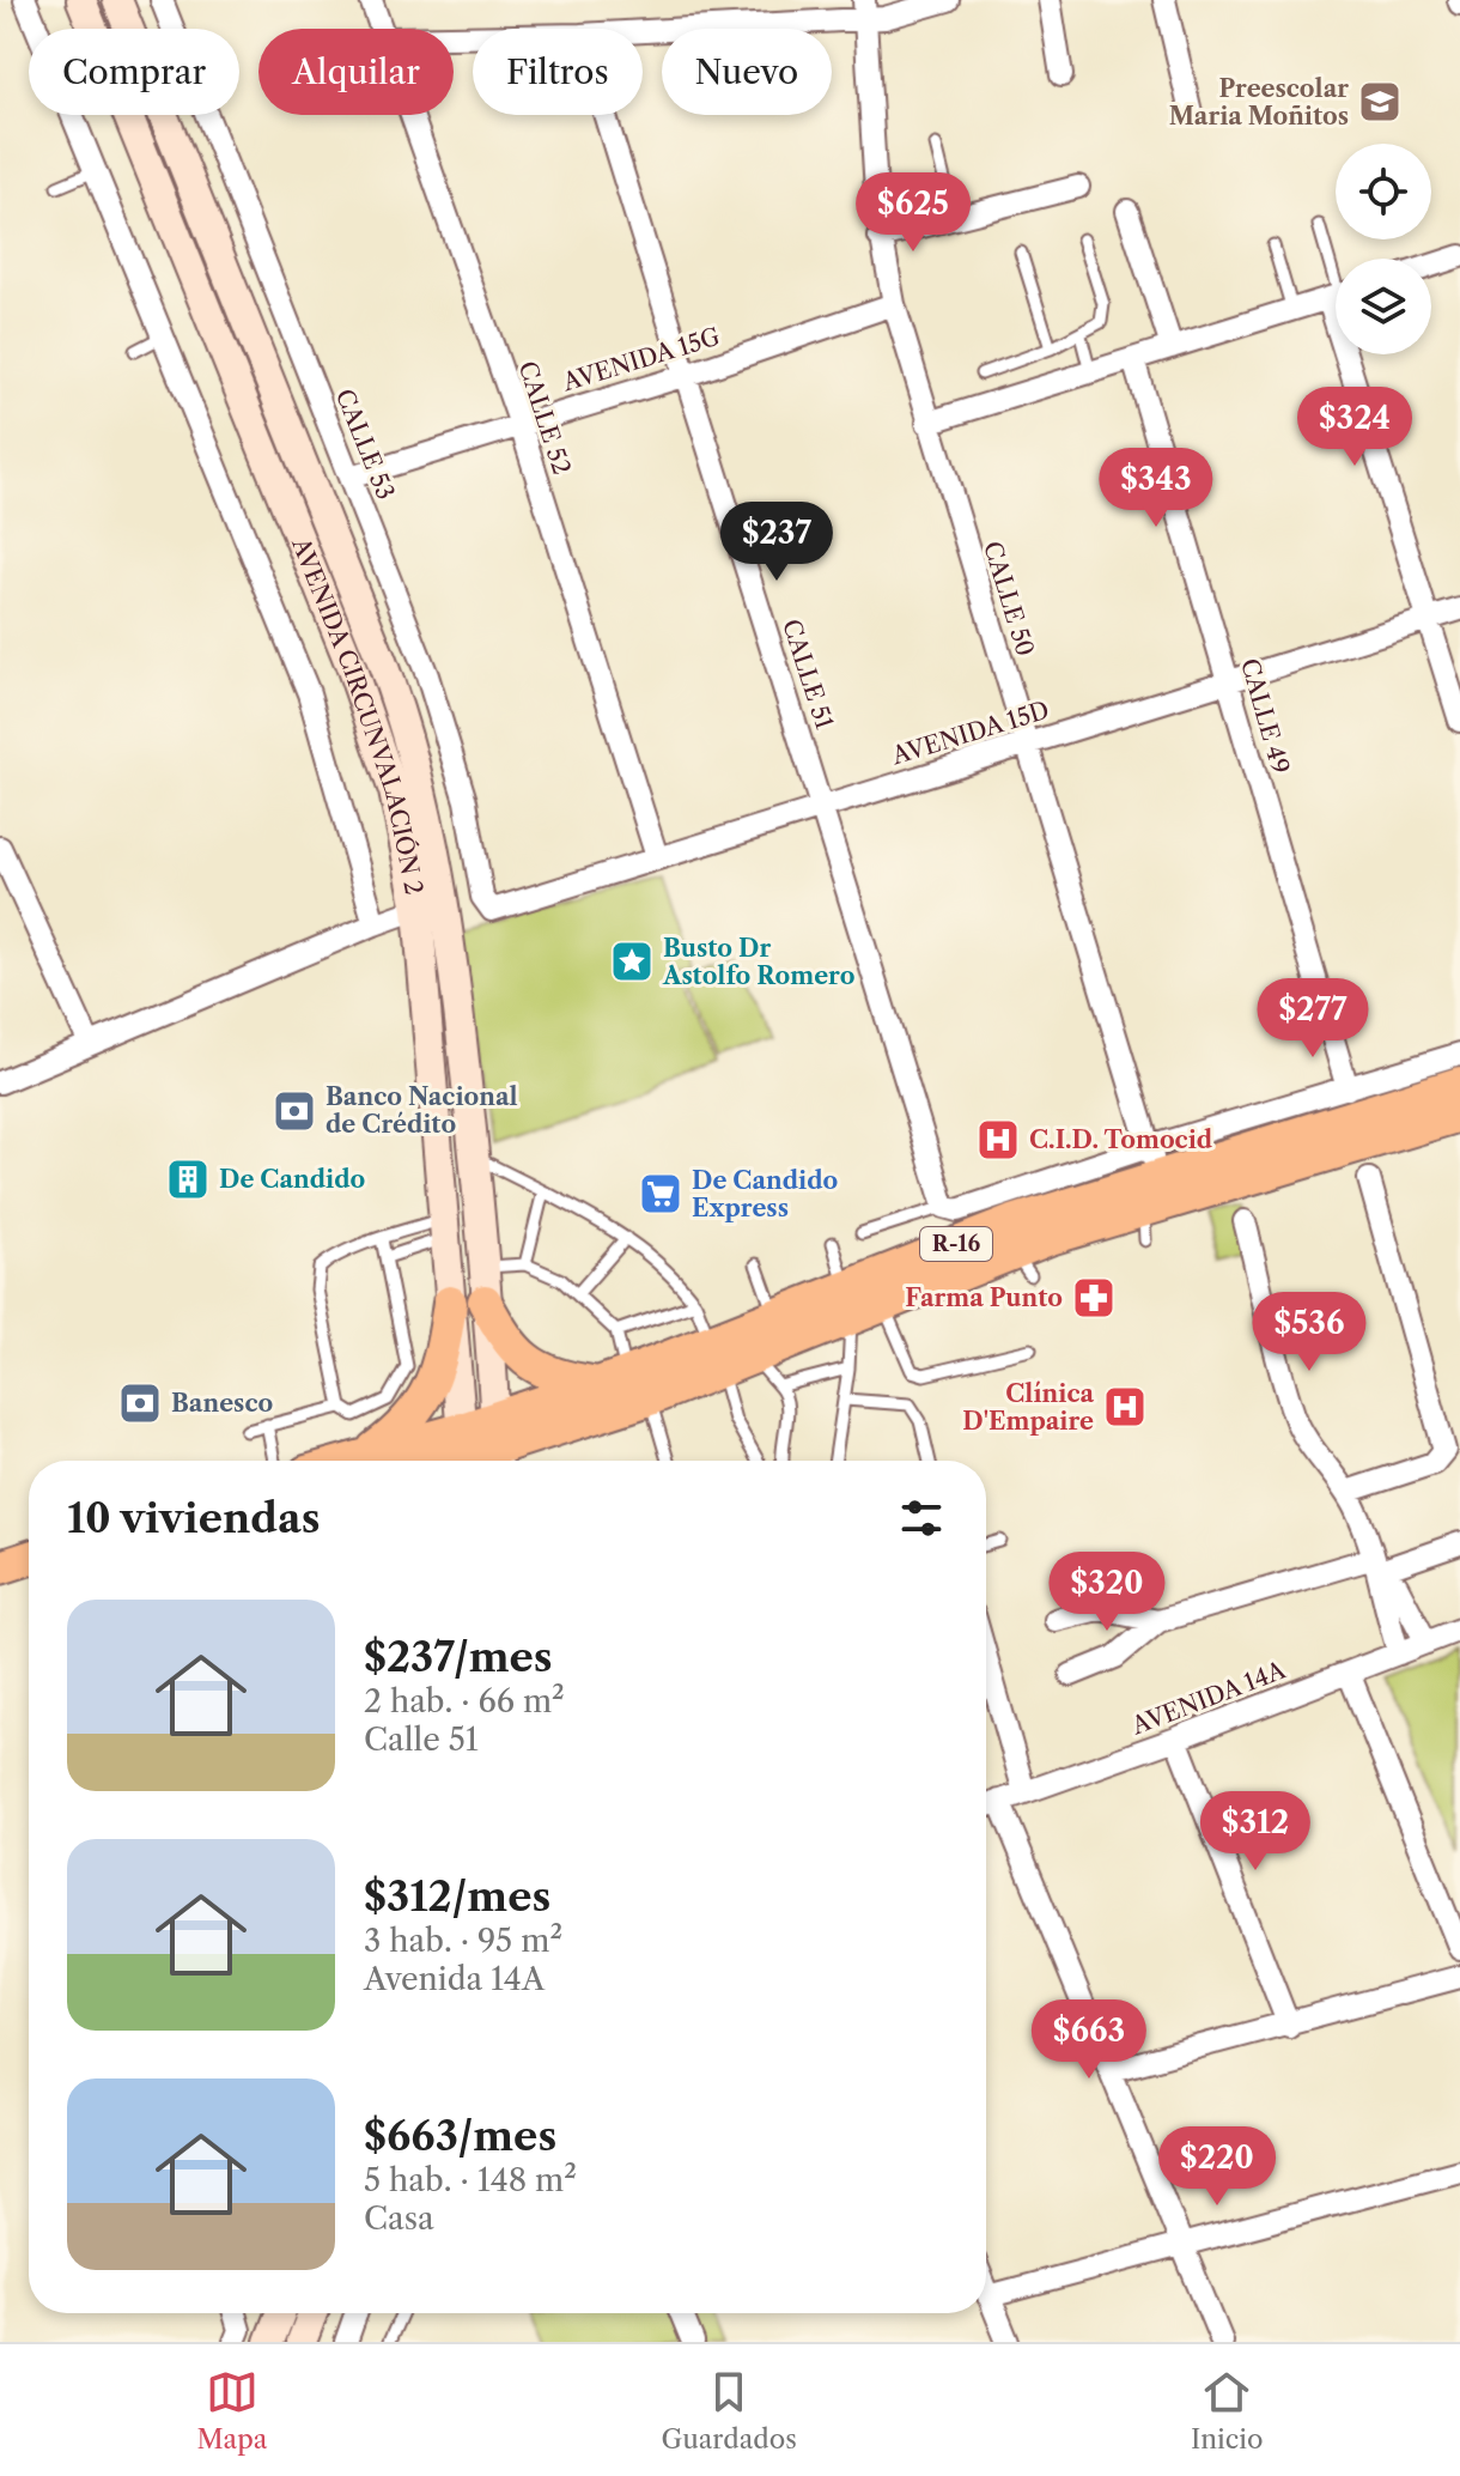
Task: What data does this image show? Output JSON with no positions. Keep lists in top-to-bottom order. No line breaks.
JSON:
{"streets":{"main road":["AVENIDA CIRCUNVALACIÓN 2","R-16"],"street":["AVENIDA 15G","CALLE 52","CALLE 53","CALLE 50","CALLE 51","CALLE 49","AVENIDA 15D","AVENIDA 14A"]},"crossings":[["AVENIDA 15G","CALLE 52"],["AVENIDA 15G","CALLE 53"],["AVENIDA 15G","CALLE 50"],["AVENIDA 15G","CALLE 51"],["CALLE 52","AVENIDA 15D"],["CALLE 53","AVENIDA 15D"],["CALLE 50","AVENIDA 15D"],["CALLE 50","R-16"],["CALLE 51","AVENIDA 15D"],["AVENIDA CIRCUNVALACIÓN 2","R-16"],["CALLE 49","AVENIDA 15D"]],"places":{"school or university":["Preescolar Maria Moñitos"],"place":["Busto Dr Astolfo Romero"],"bank":["Banco Nacional de Crédito","Banesco"],"hospital":["C.I.D. Tomocid","Clínica D'Empaire"],"building":["De Candido"],"supermarket":["De Candido Express"],"pharmacy":["Farma Punto"]},"page":{"chip":["Comprar","Alquilar","Filtros","Nuevo"],"price":["$625","$324","$343","$237","$277","$536","$320","$312","$663","$220"],"heading":"10 viviendas","list":[{"name":"$237/mes","note":"2 hab. · 66 m² · Calle 51"},{"name":"$312/mes","note":"3 hab. · 95 m² · Avenida 14A"},{"name":"$663/mes","note":"5 hab. · 148 m² · Casa"}],"tabs":["Mapa","Guardados","Inicio"]}}
